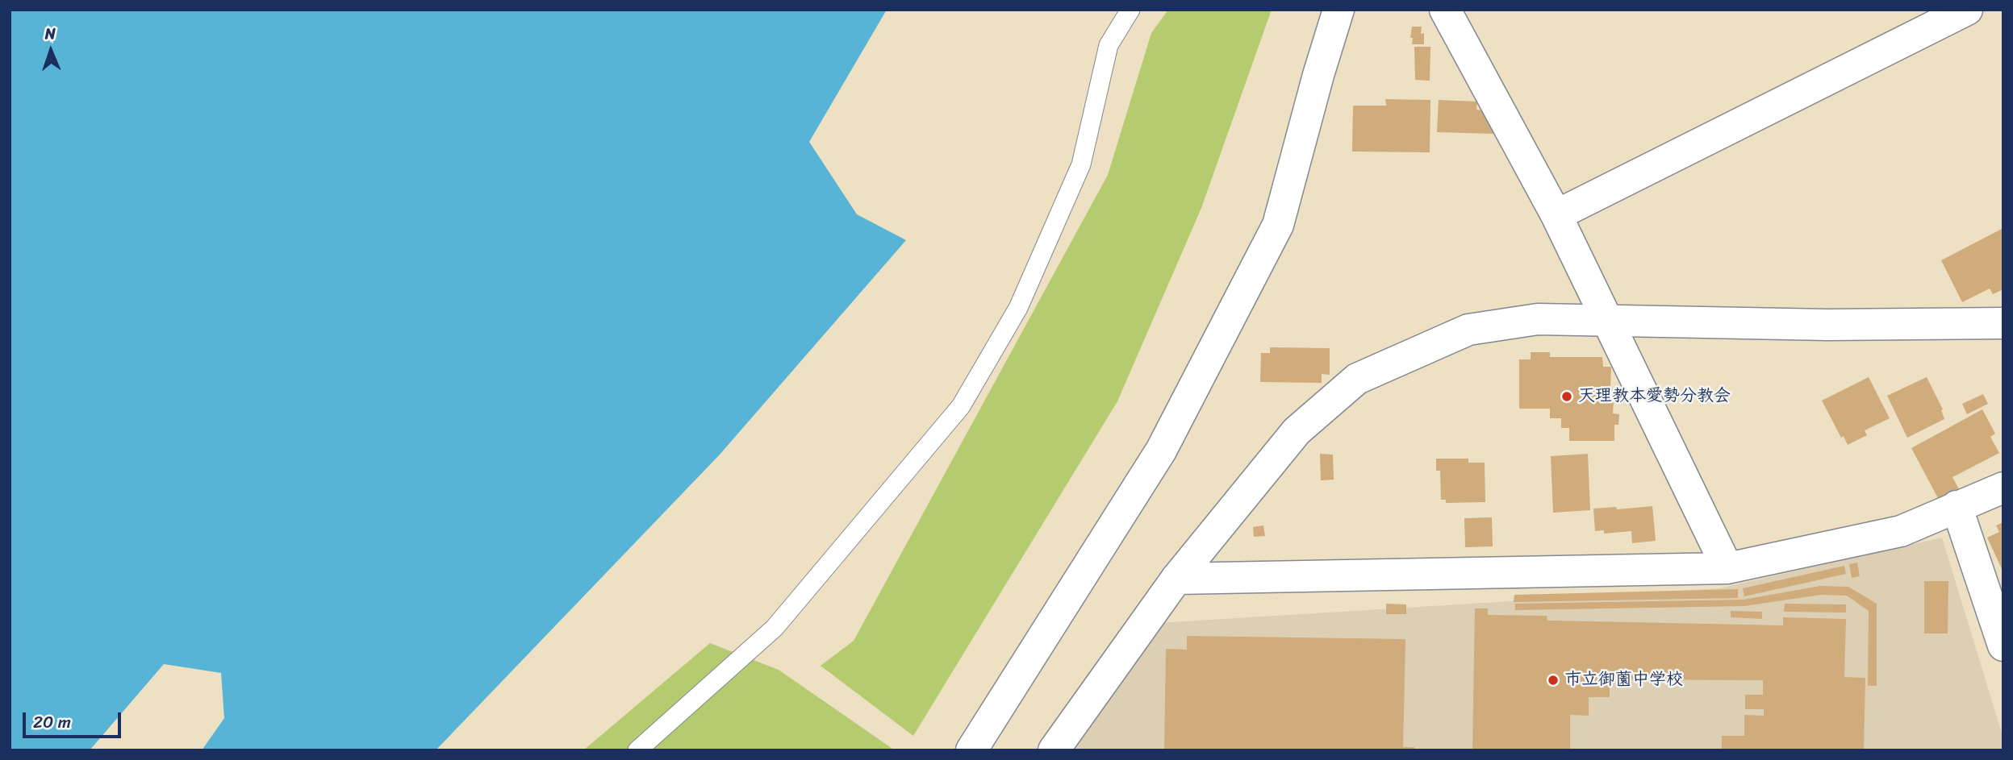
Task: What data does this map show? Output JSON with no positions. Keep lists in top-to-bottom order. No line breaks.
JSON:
{"places":["天理教本愛勢分教会","市立御薗中学校"],"scale_bar":"20 m","north":"top"}
